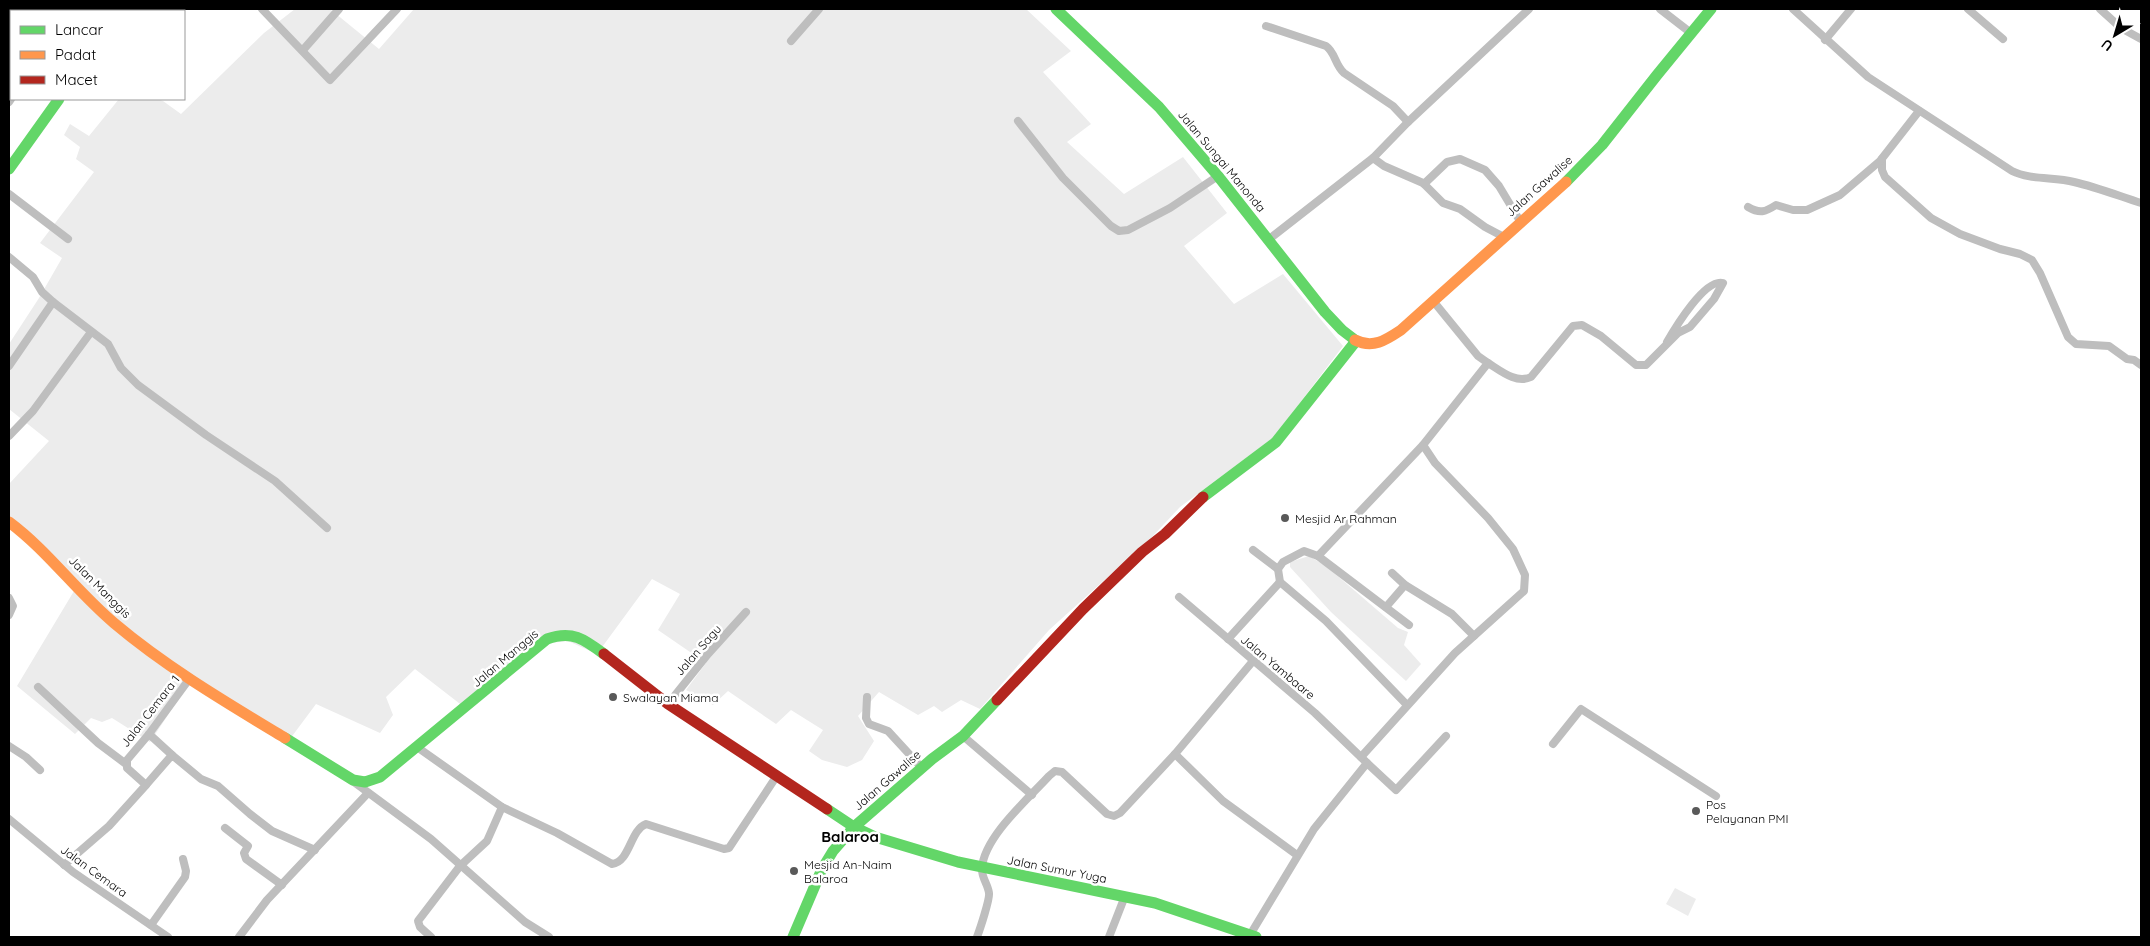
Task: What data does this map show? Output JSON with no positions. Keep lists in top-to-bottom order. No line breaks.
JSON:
{"streets":{"street":["Jalan Sungai Manonda","Jalan Gawalise","Jalan Manggis","Jalan Sagu","Jalan Yambaare","Jalan Cemara 1","Jalan Sumur Yuga","Jalan Cemara"]},"crossings":[["Jalan Sungai Manonda","Jalan Gawalise"],["Jalan Gawalise","Jalan Manggis"],["Jalan Gawalise","Jalan Sumur Yuga"],["Jalan Manggis","Jalan Sagu"],["Jalan Manggis","Jalan Cemara 1"],["Jalan Manggis","Jalan Sumur Yuga"]],"districts":["Balaroa"],"places":["Mesjid Ar Rahman","Swalayan Miama","Pos Pelayanan PMI","Mesjid An-Naim Balaroa"],"legend":["Lancar","Padat","Macet"],"north":"bottom left"}
